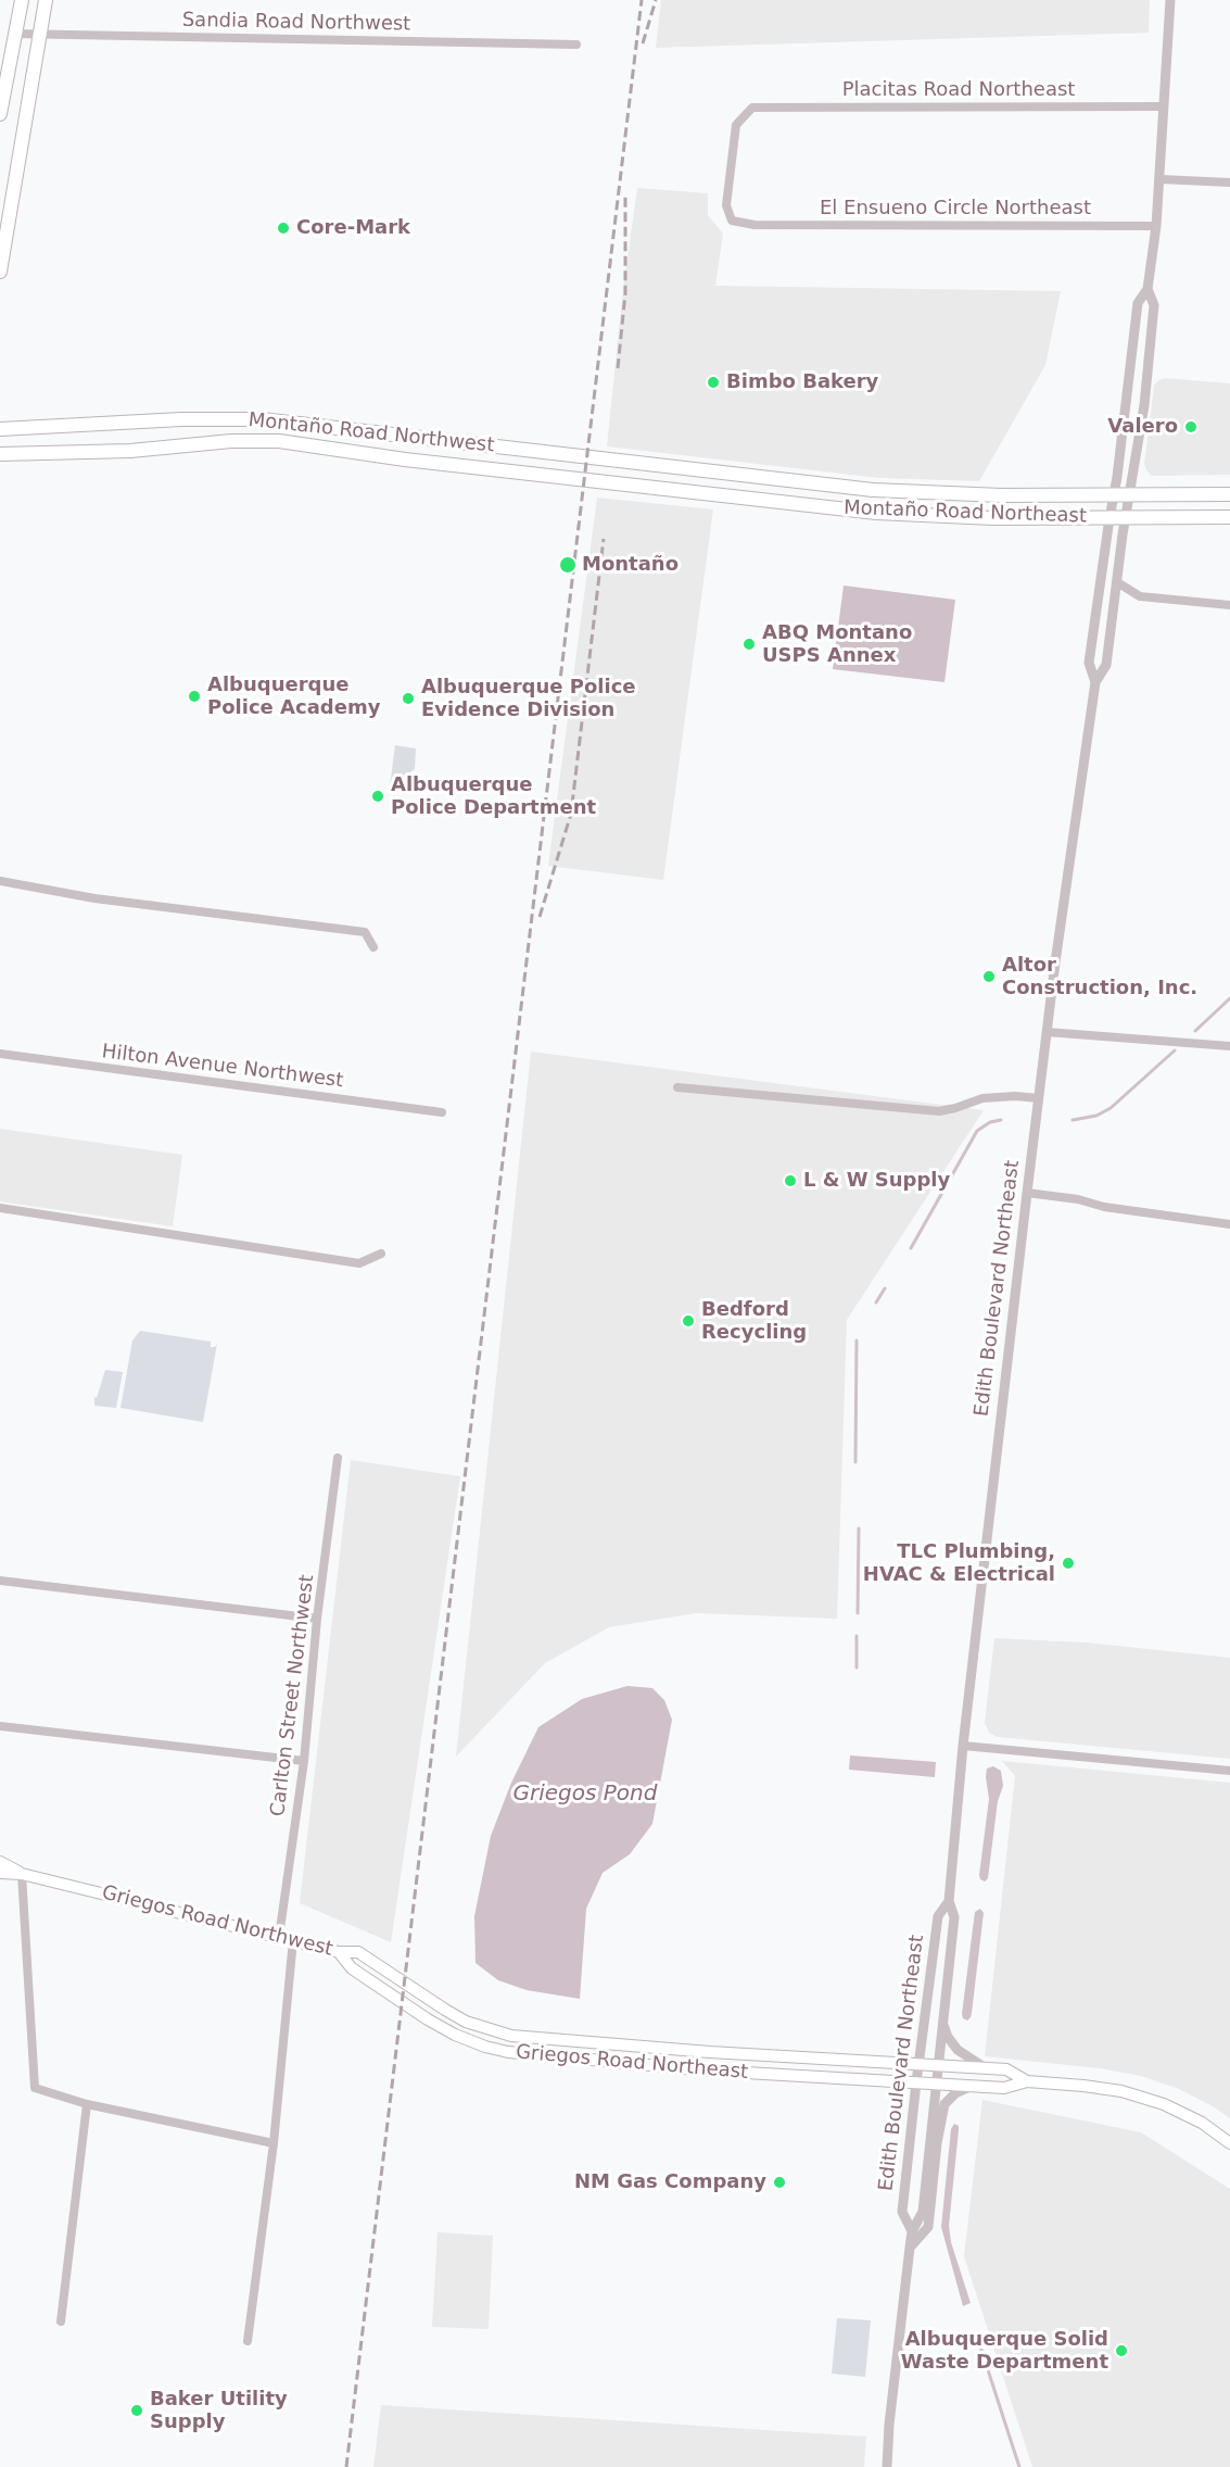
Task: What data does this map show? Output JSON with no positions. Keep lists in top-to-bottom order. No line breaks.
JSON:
{"streets":{"main road":["Montaño Road Northwest","Montaño Road Northeast","Griegos Road Northwest","Griegos Road Northeast"],"street":["Sandia Road Northwest","Placitas Road Northeast","El Ensueno Circle Northeast","Hilton Avenue Northwest","Edith Boulevard Northeast","Carlton Street Northwest"]},"crossings":[["Placitas Road Northeast","El Ensueno Circle Northeast"],["Placitas Road Northeast","Edith Boulevard Northeast"],["El Ensueno Circle Northeast","Edith Boulevard Northeast"],["Montaño Road Northwest","Montaño Road Northeast"],["Montaño Road Northeast","Edith Boulevard Northeast"],["Edith Boulevard Northeast","Griegos Road Northeast"],["Carlton Street Northwest","Griegos Road Northwest"],["Griegos Road Northwest","Griegos Road Northeast"]],"water":["Griegos Pond"],"places":["Core-Mark","Bimbo Bakery","Valero","Montaño","ABQ Montano USPS Annex","Albuquerque Police Academy","Albuquerque Police Evidence Division","Albuquerque Police Department","Altor Construction, Inc.","L & W Supply","Bedford Recycling","TLC Plumbing, HVAC & Electrical","NM Gas Company","Albuquerque Solid Waste Department","Baker Utility Supply"]}
